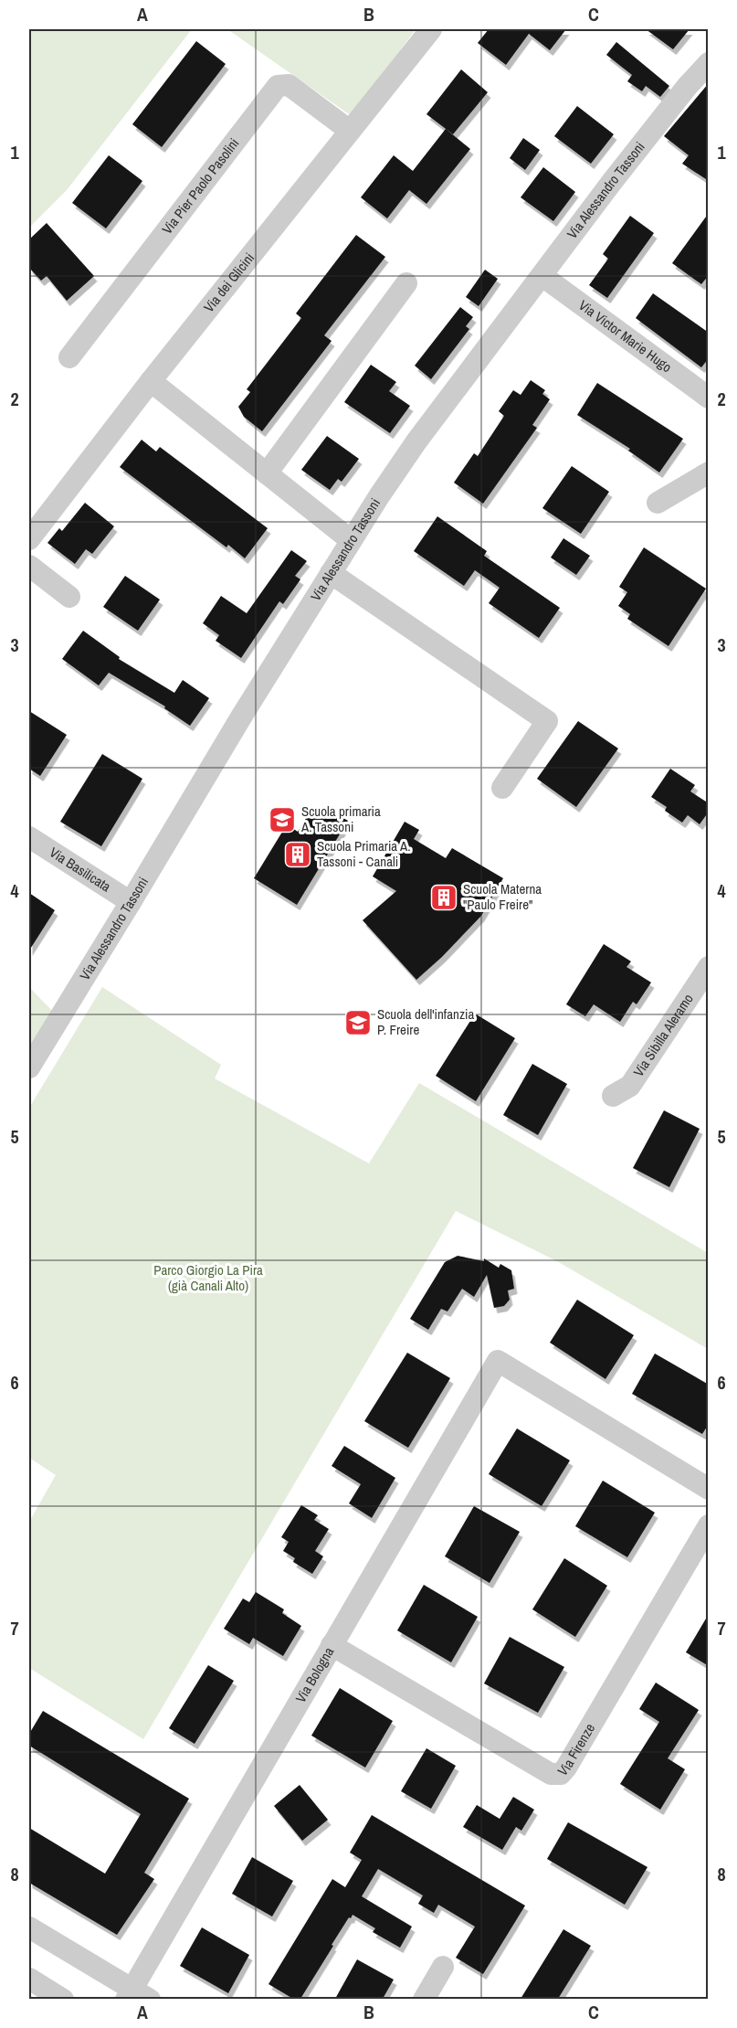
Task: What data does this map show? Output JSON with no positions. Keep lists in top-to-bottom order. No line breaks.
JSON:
{"streets":{"street":["Via Pier Paolo Pasolini","Via Alessandro Tassoni","Via dei Glicini","Via Victor Marie Hugo","Via Basilicata","Via Sibilla Aleramo","Via Bologna","Via Firenze"]},"crossings":[["Via Pier Paolo Pasolini","Via dei Glicini"],["Via Alessandro Tassoni","Via Victor Marie Hugo"],["Via Alessandro Tassoni","Via Basilicata"],["Via Bologna","Via Firenze"]],"parks":["Parco Giorgio La Pira (già Canali Alto)"],"places":{"school or university":["Scuola primaria A. Tassoni","Scuola dell'infanzia P. Freire"],"building":["Scuola Primaria A. Tassoni - Canali","Scuola Materna \"Paulo Freire\""]},"grid":{"columns":["A","B","C"],"rows":["1","2","3","4","5","6","7","8"]}}
